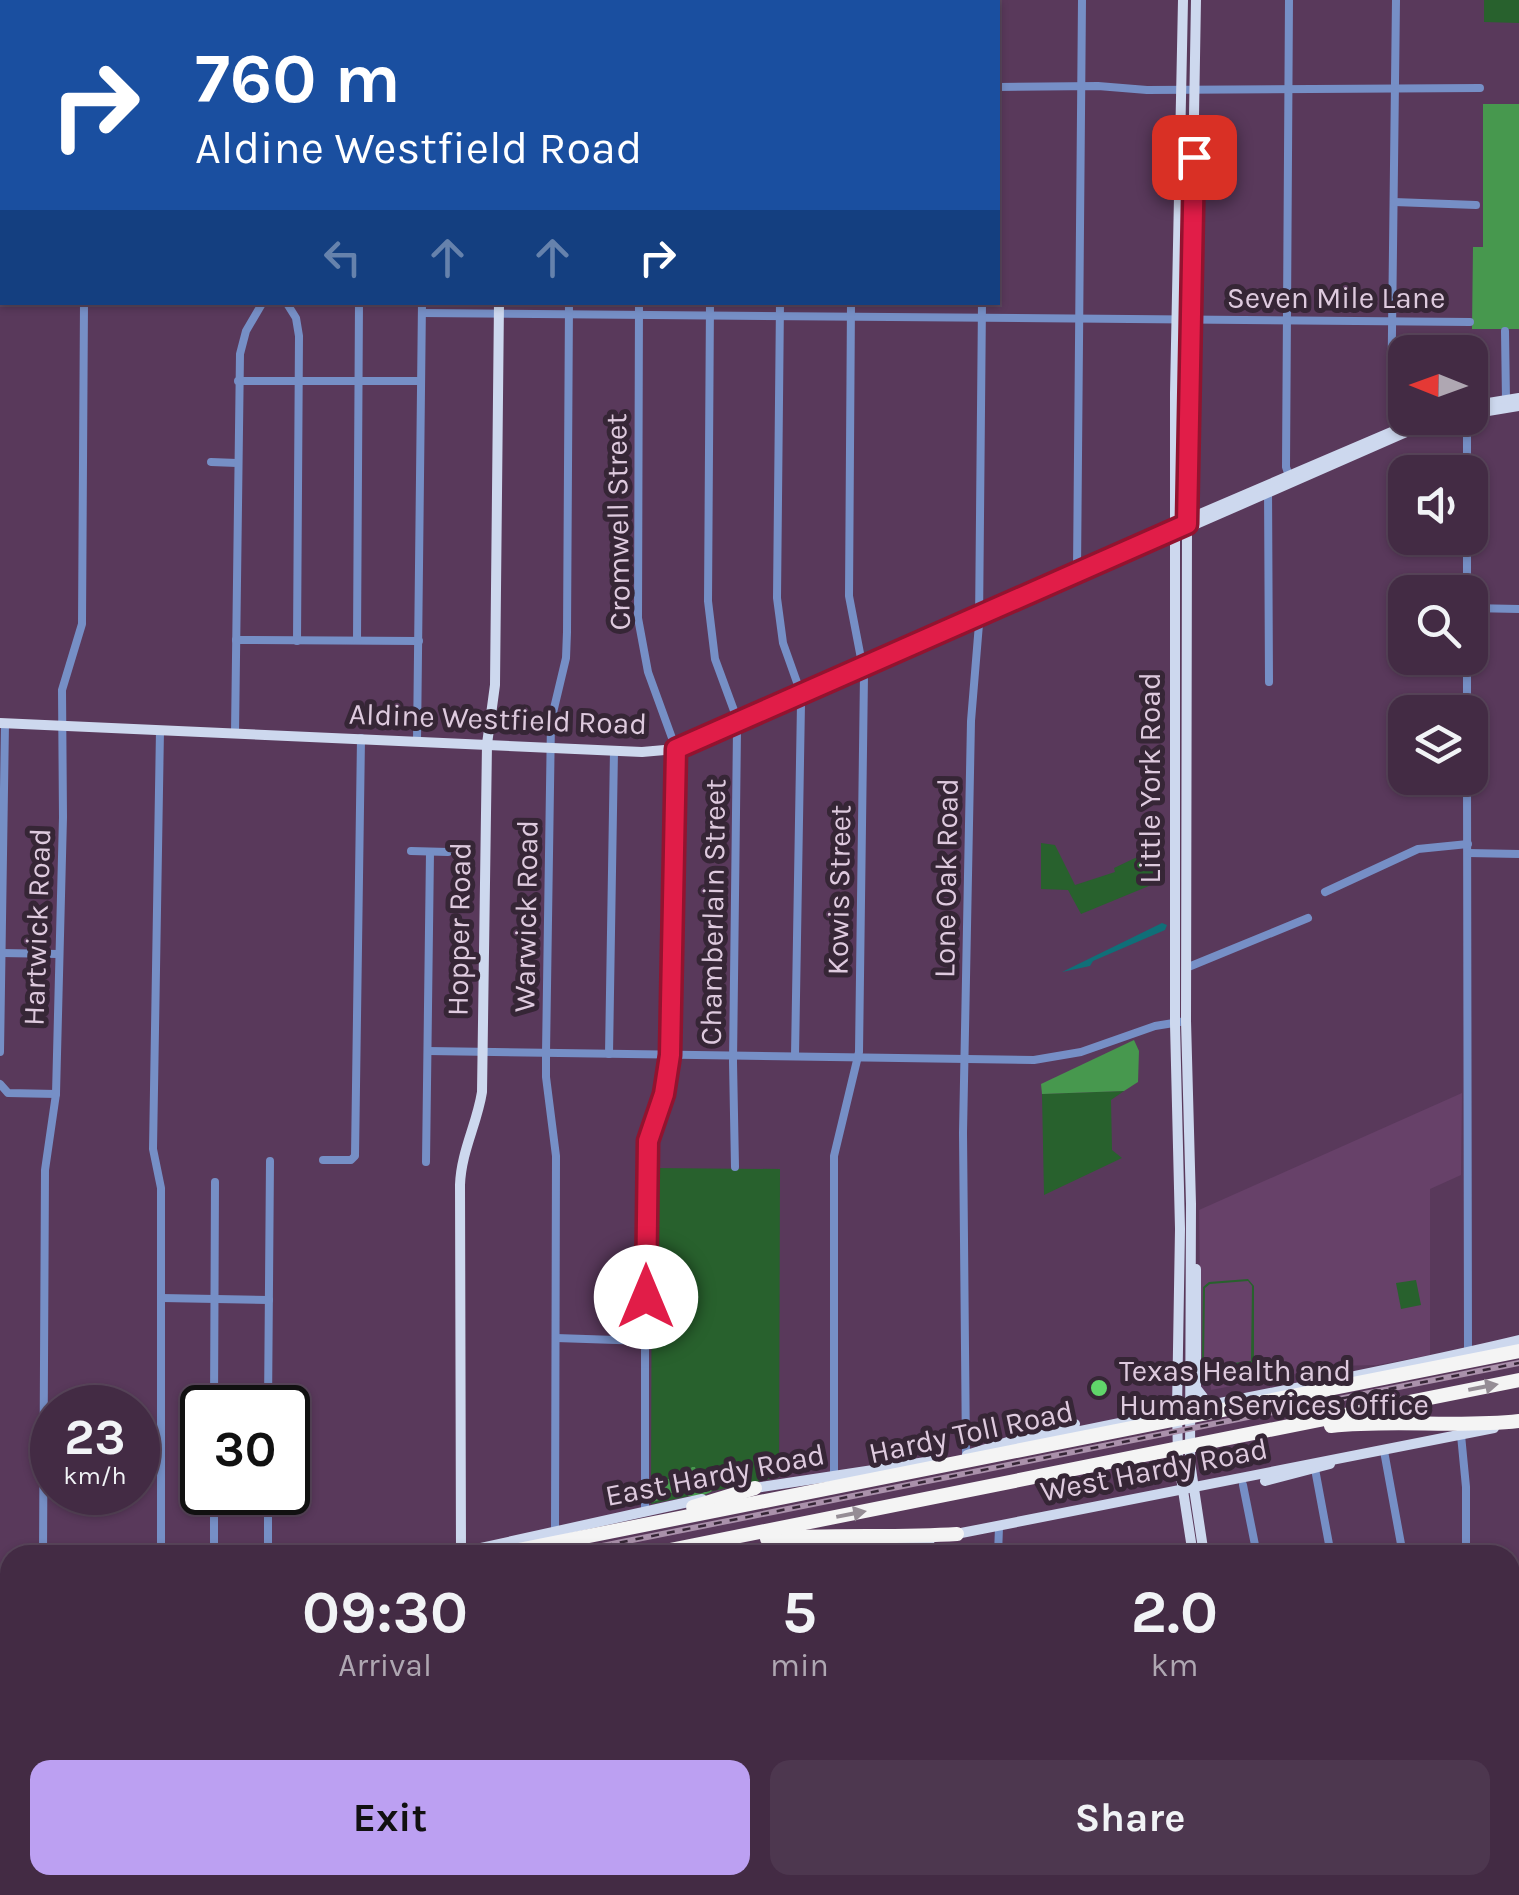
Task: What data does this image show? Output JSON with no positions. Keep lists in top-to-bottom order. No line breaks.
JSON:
{"streets":{"highway":["Hardy Toll Road"],"main road":["Aldine Westfield Road","Little York Road","Hopper Road","West Hardy Road","East Hardy Road"],"street":["Seven Mile Lane","Cromwell Street","Lone Oak Road","Kowis Street","Chamberlain Street","Warwick Road","Hartwick Road"]},"crossings":[["Seven Mile Lane","Cromwell Street"],["Seven Mile Lane","Little York Road"],["Seven Mile Lane","Lone Oak Road"],["Seven Mile Lane","Kowis Street"],["Seven Mile Lane","Chamberlain Street"],["Seven Mile Lane","Warwick Road"],["Seven Mile Lane","Hopper Road"],["Cromwell Street","Aldine Westfield Road"],["Cromwell Street","East Hardy Road"],["Aldine Westfield Road","Little York Road"],["Aldine Westfield Road","Lone Oak Road"],["Aldine Westfield Road","Kowis Street"],["Aldine Westfield Road","Chamberlain Street"],["Aldine Westfield Road","Warwick Road"],["Aldine Westfield Road","Hartwick Road"],["Aldine Westfield Road","Hopper Road"],["Lone Oak Road","East Hardy Road"],["Kowis Street","East Hardy Road"],["Warwick Road","East Hardy Road"]],"places":["Texas Health and Human Services Office"],"north":"left","page":{"turn":["760 m","Aldine Westfield Road"],"speed":"23 km/h","limit":"30","eta":["09:30","Arrival","5","min","2.0","km"],"buttons":["Exit","Share"]}}
